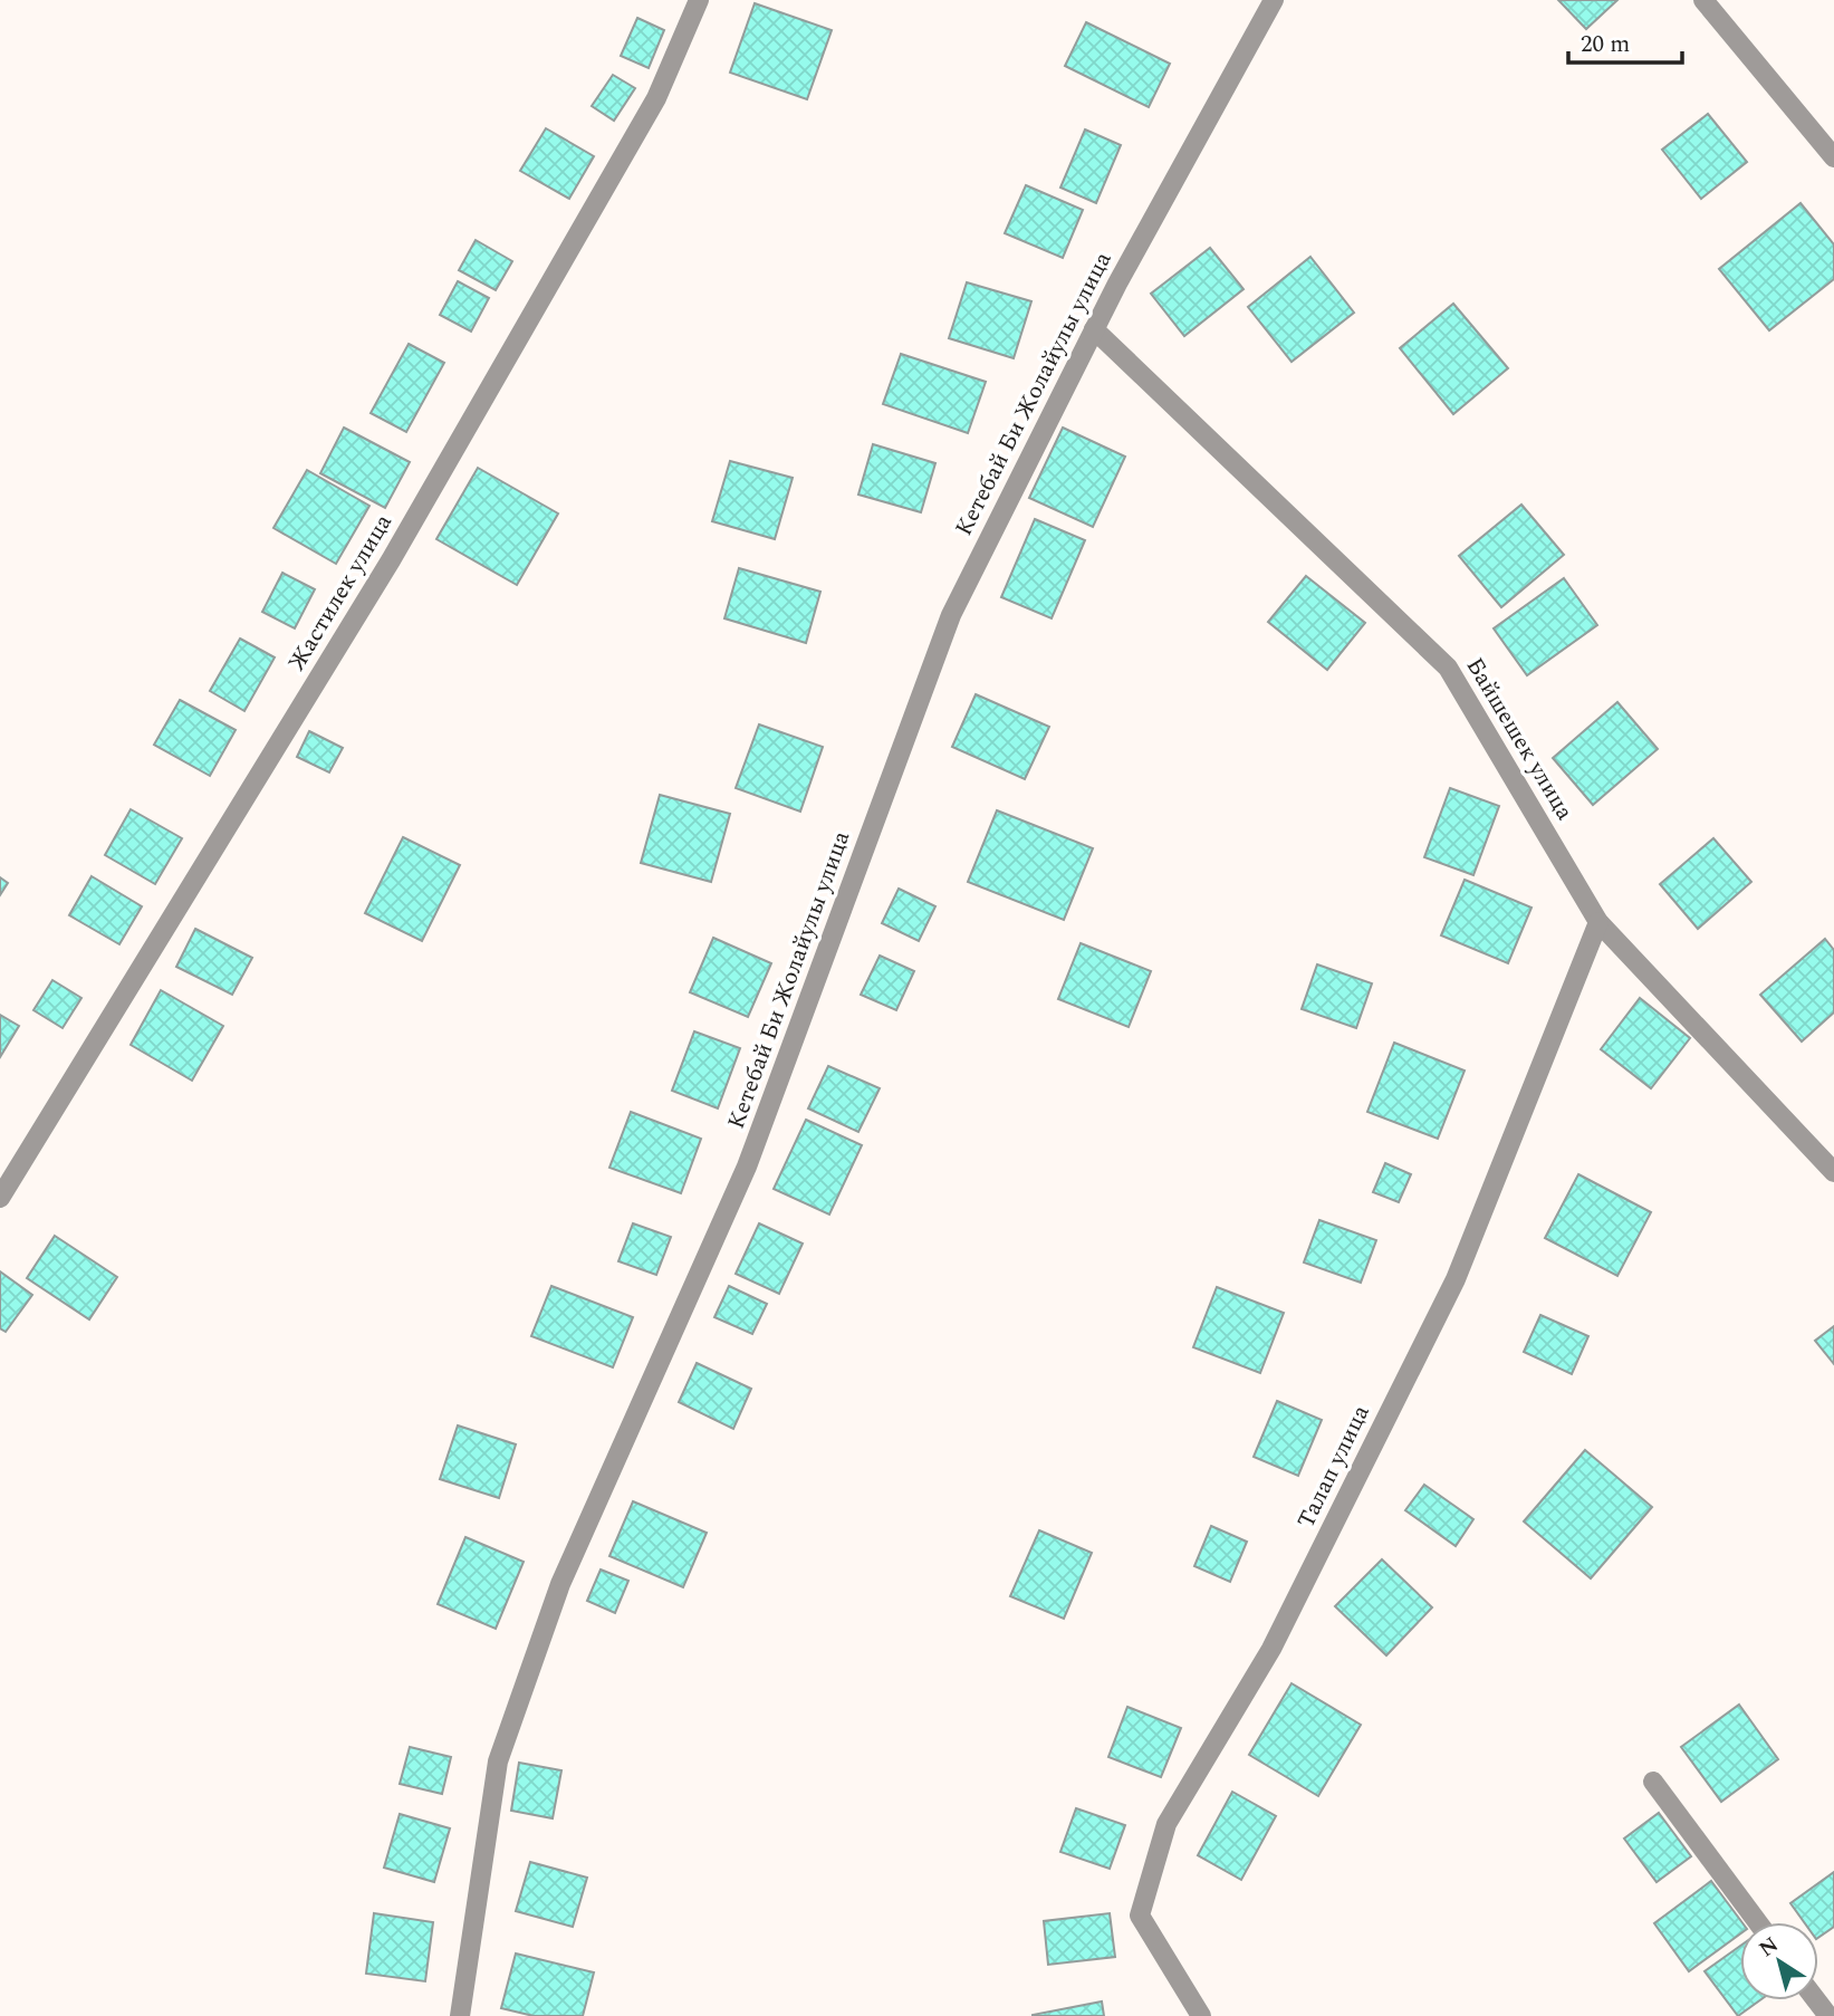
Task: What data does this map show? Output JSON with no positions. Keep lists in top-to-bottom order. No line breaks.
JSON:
{"streets":{"street":["Кетебай Би Жолайулы улица","Жастилек улица","Байшешек улица","Талап улица"]},"crossings":[["Кетебай Би Жолайулы улица","Байшешек улица"],["Байшешек улица","Талап улица"]],"scale_bar":"20 m","north":"top left"}
